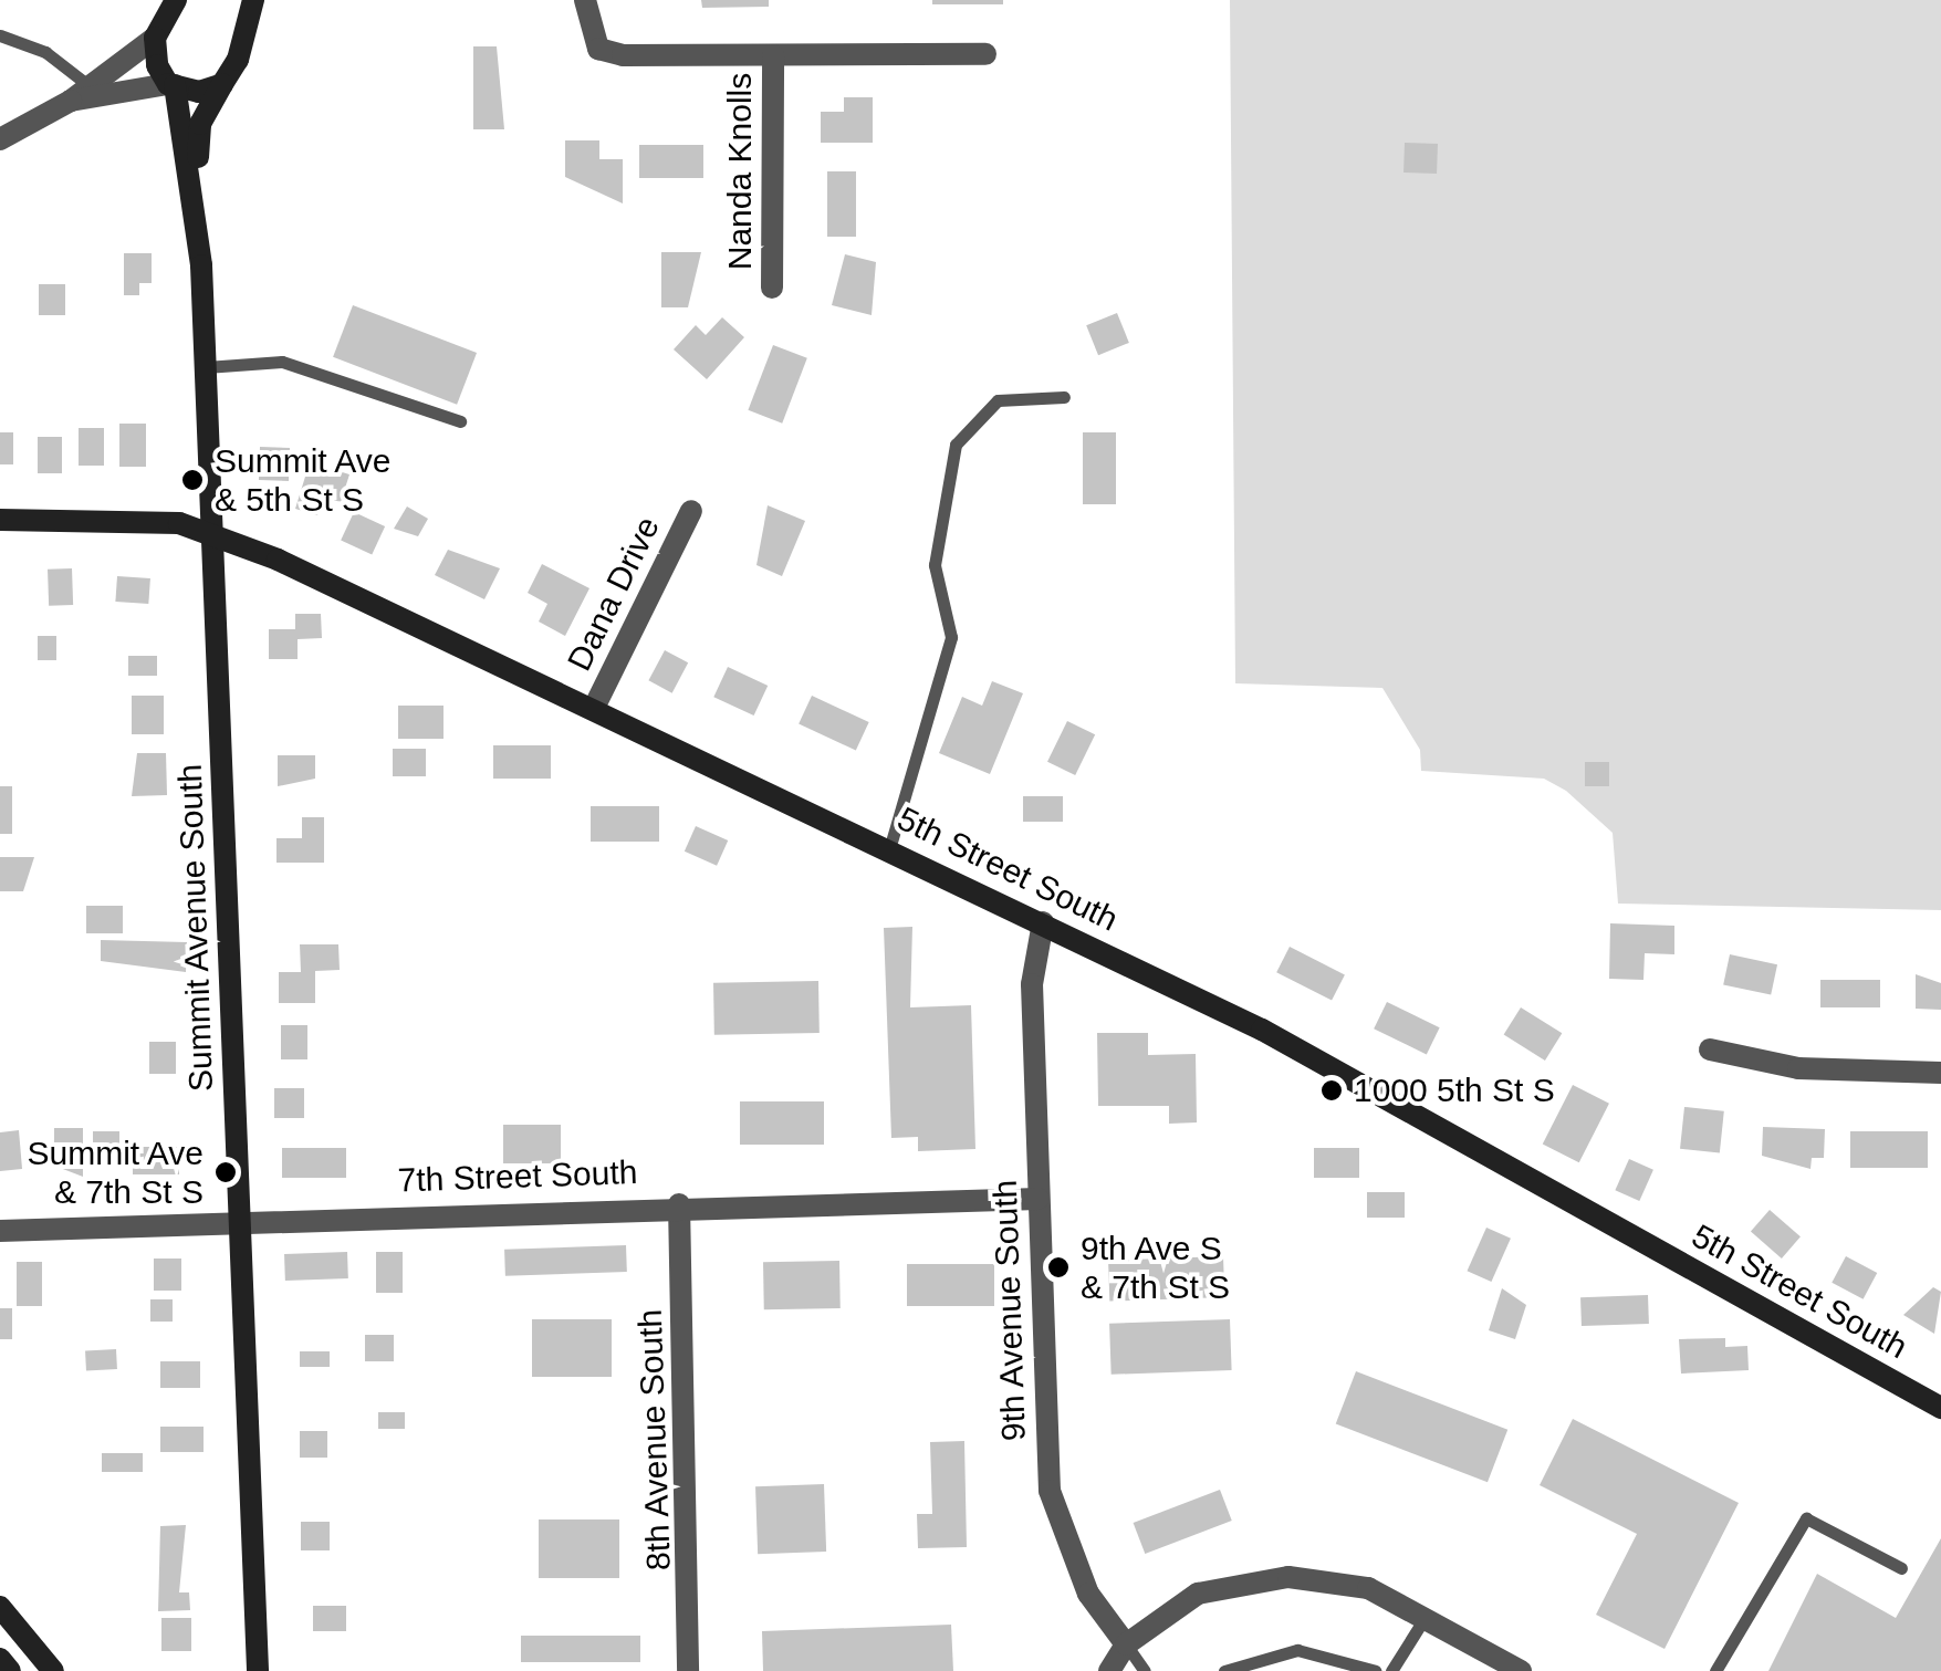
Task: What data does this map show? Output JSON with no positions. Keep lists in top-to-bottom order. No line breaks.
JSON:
{"streets":{"street":["Nanda Knolls","Dana Drive","5th Street South","Summit Avenue South","7th Street South","9th Avenue South","8th Avenue South"]},"crossings":[["Dana Drive","5th Street South"],["5th Street South","Summit Avenue South"],["5th Street South","9th Avenue South"],["Summit Avenue South","7th Street South"],["7th Street South","9th Avenue South"],["7th Street South","8th Avenue South"]],"places":["Summit Ave & 5th St S","1000 5th St S","Summit Ave & 7th St S","9th Ave S & 7th St S"]}
